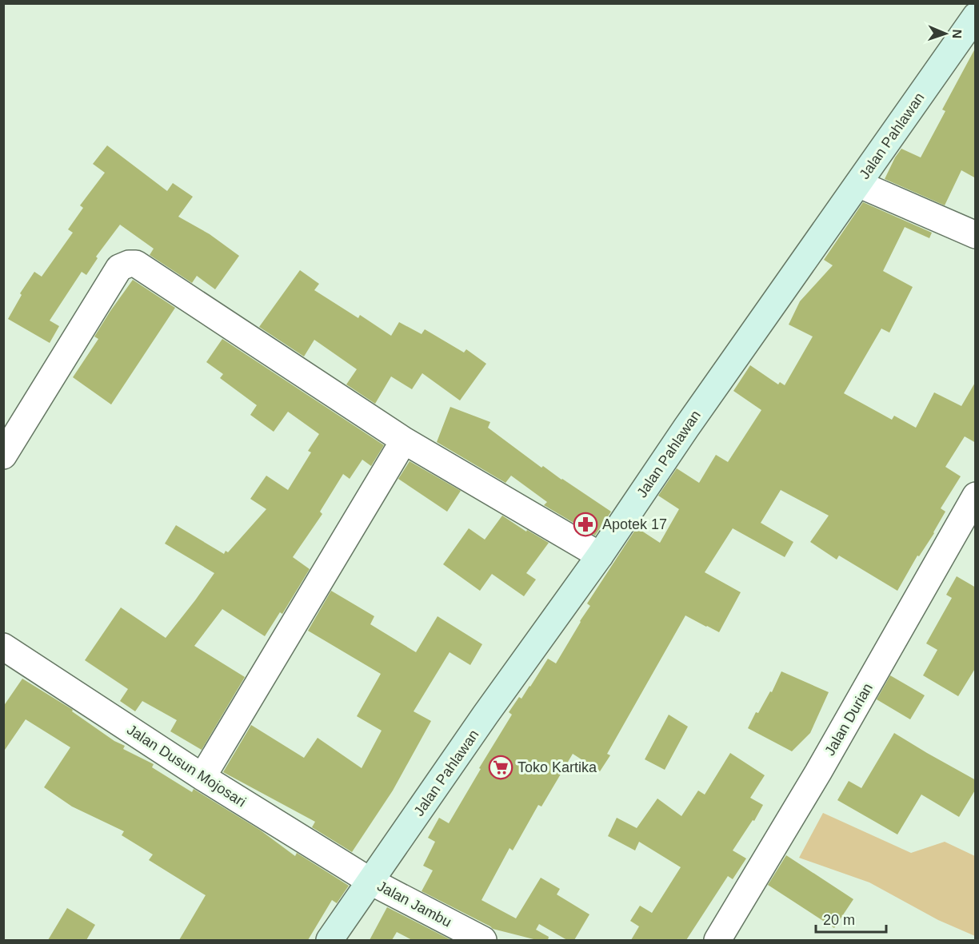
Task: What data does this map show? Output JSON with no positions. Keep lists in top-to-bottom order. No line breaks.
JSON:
{"streets":{"main road":["Jalan Pahlawan"],"street":["Jalan Durian","Jalan Dusun Mojosari","Jalan Jambu"]},"crossings":[["Jalan Pahlawan","Jalan Dusun Mojosari"],["Jalan Pahlawan","Jalan Jambu"],["Jalan Dusun Mojosari","Jalan Jambu"]],"places":{"pharmacy":["Apotek 17"],"supermarket":["Toko Kartika"]},"scale_bar":"20 m","north":"right"}
